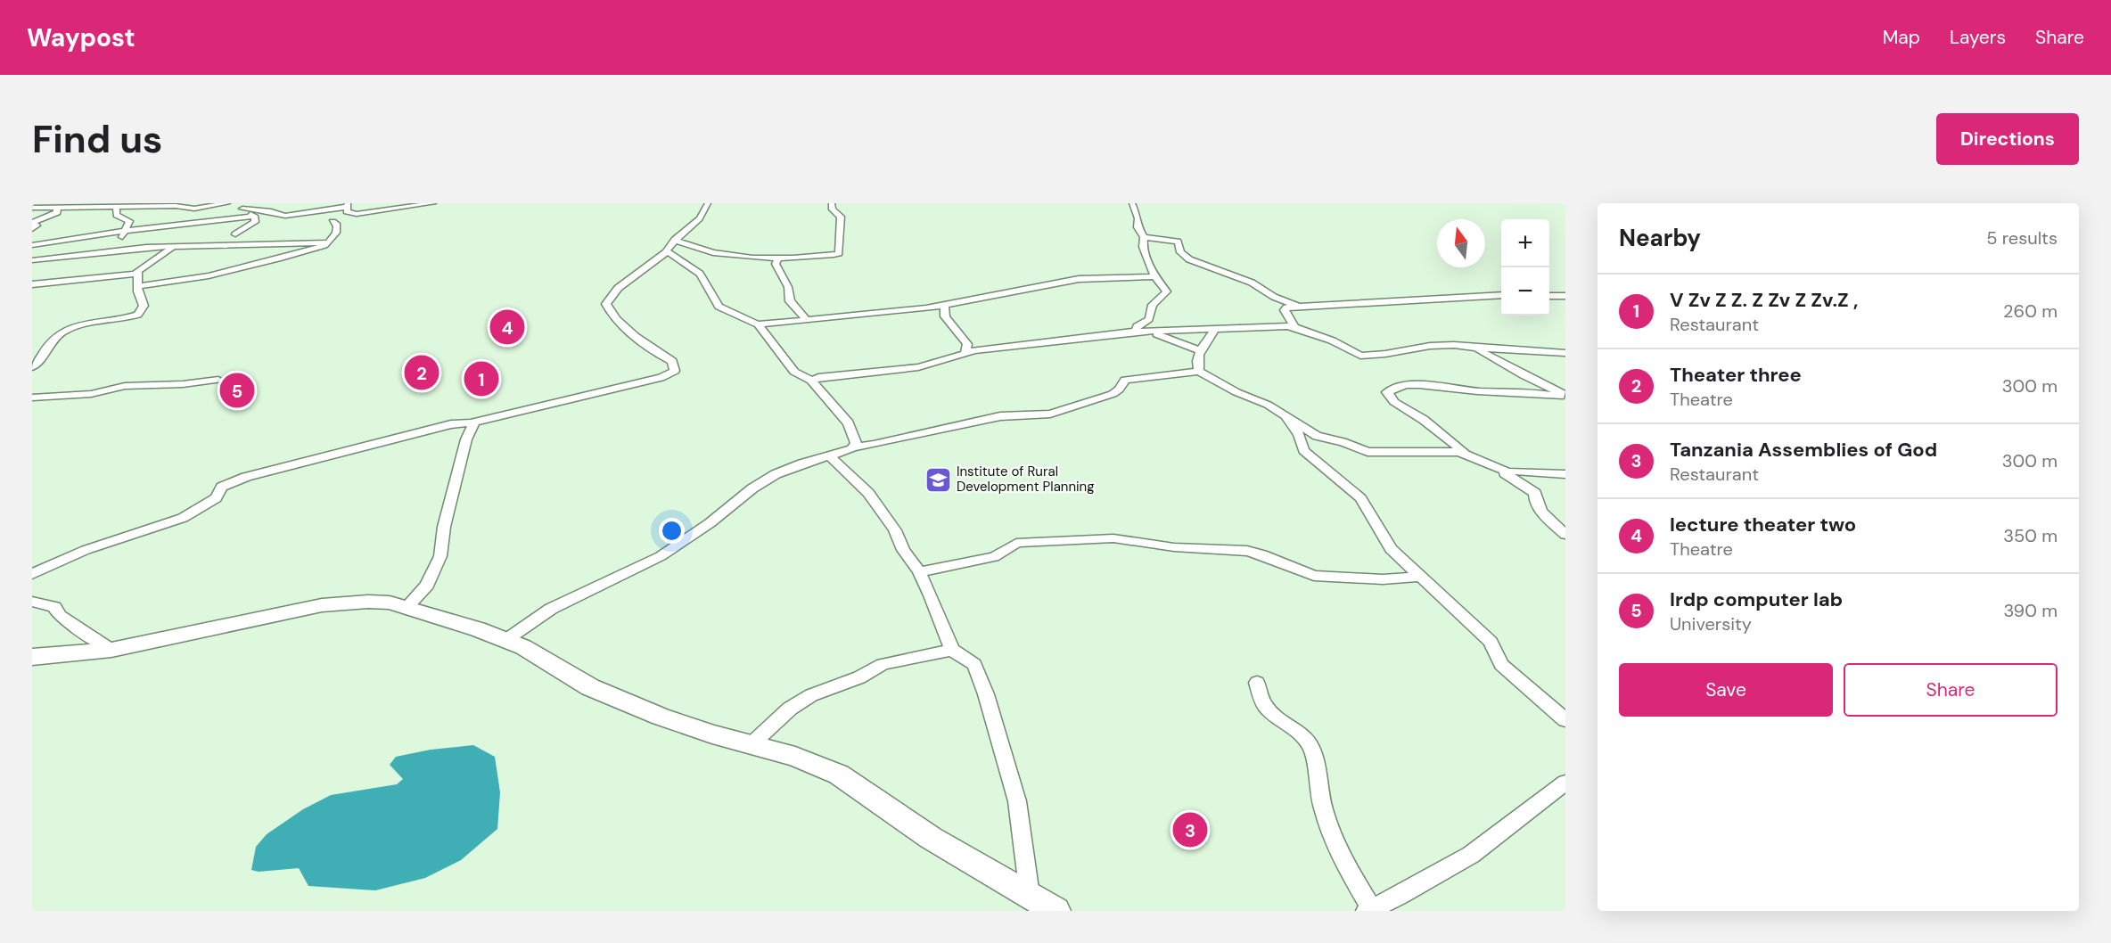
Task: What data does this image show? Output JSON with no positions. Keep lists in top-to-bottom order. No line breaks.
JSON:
{"places":{"school or university":["Institute of Rural Development Planning"]},"north":"top","page":{"header":"Waypost","nav":["Map","Layers","Share"],"buttons":["Directions",["Save","Share"]],"title":"Find us","heading":["Nearby","5 results"],"map_buttons":["+","−"],"list":[{"mark":"1","name":"V Zv Z Z. Z Zv Z Zv.Z ,","note":"Restaurant","value":"260 m"},{"mark":"2","name":"Theater three","note":"Theatre","value":"300 m"},{"mark":"3","name":"Tanzania Assemblies of God","note":"Restaurant","value":"300 m"},{"mark":"4","name":"lecture theater two","note":"Theatre","value":"350 m"},{"mark":"5","name":"Irdp computer lab","note":"University","value":"390 m"}],"pins":["4","2","1","5","3"]}}
